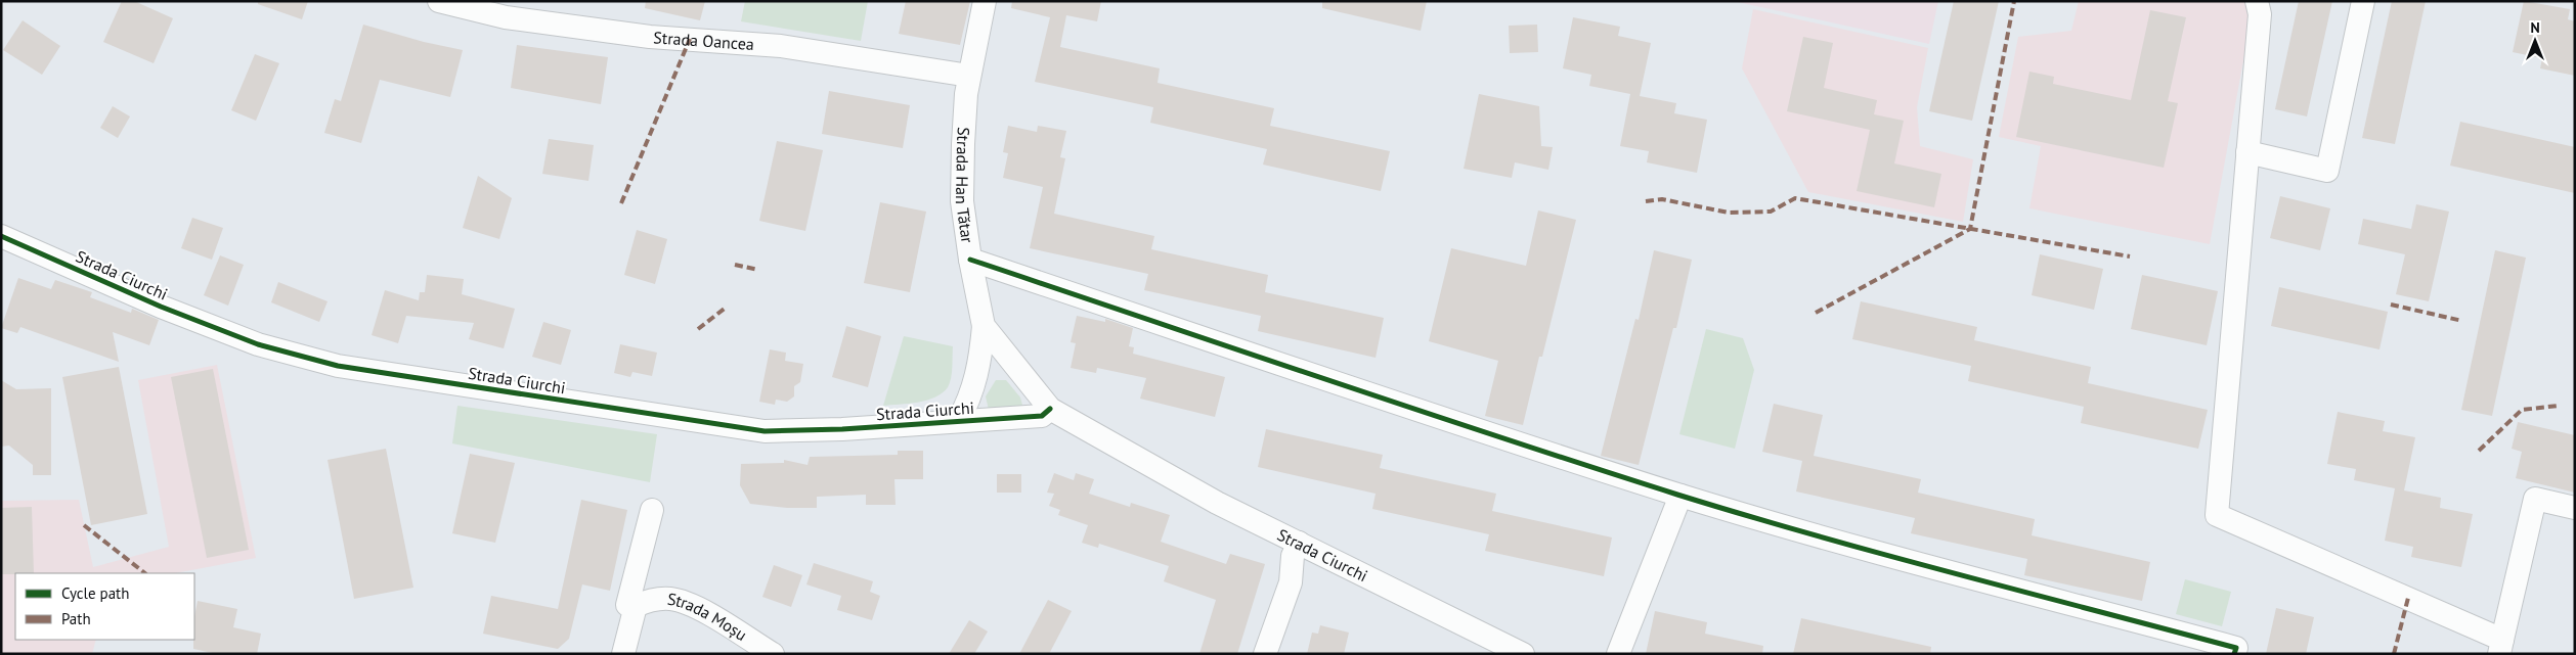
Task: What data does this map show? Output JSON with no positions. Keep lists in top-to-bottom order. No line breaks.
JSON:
{"streets":{"street":["Strada Oancea","Strada Han Tătar","Strada Ciurchi","Strada Moșu"]},"crossings":[["Strada Oancea","Strada Han Tătar"],["Strada Han Tătar","Strada Ciurchi"]],"legend":["Cycle path","Path"],"north":"top"}
